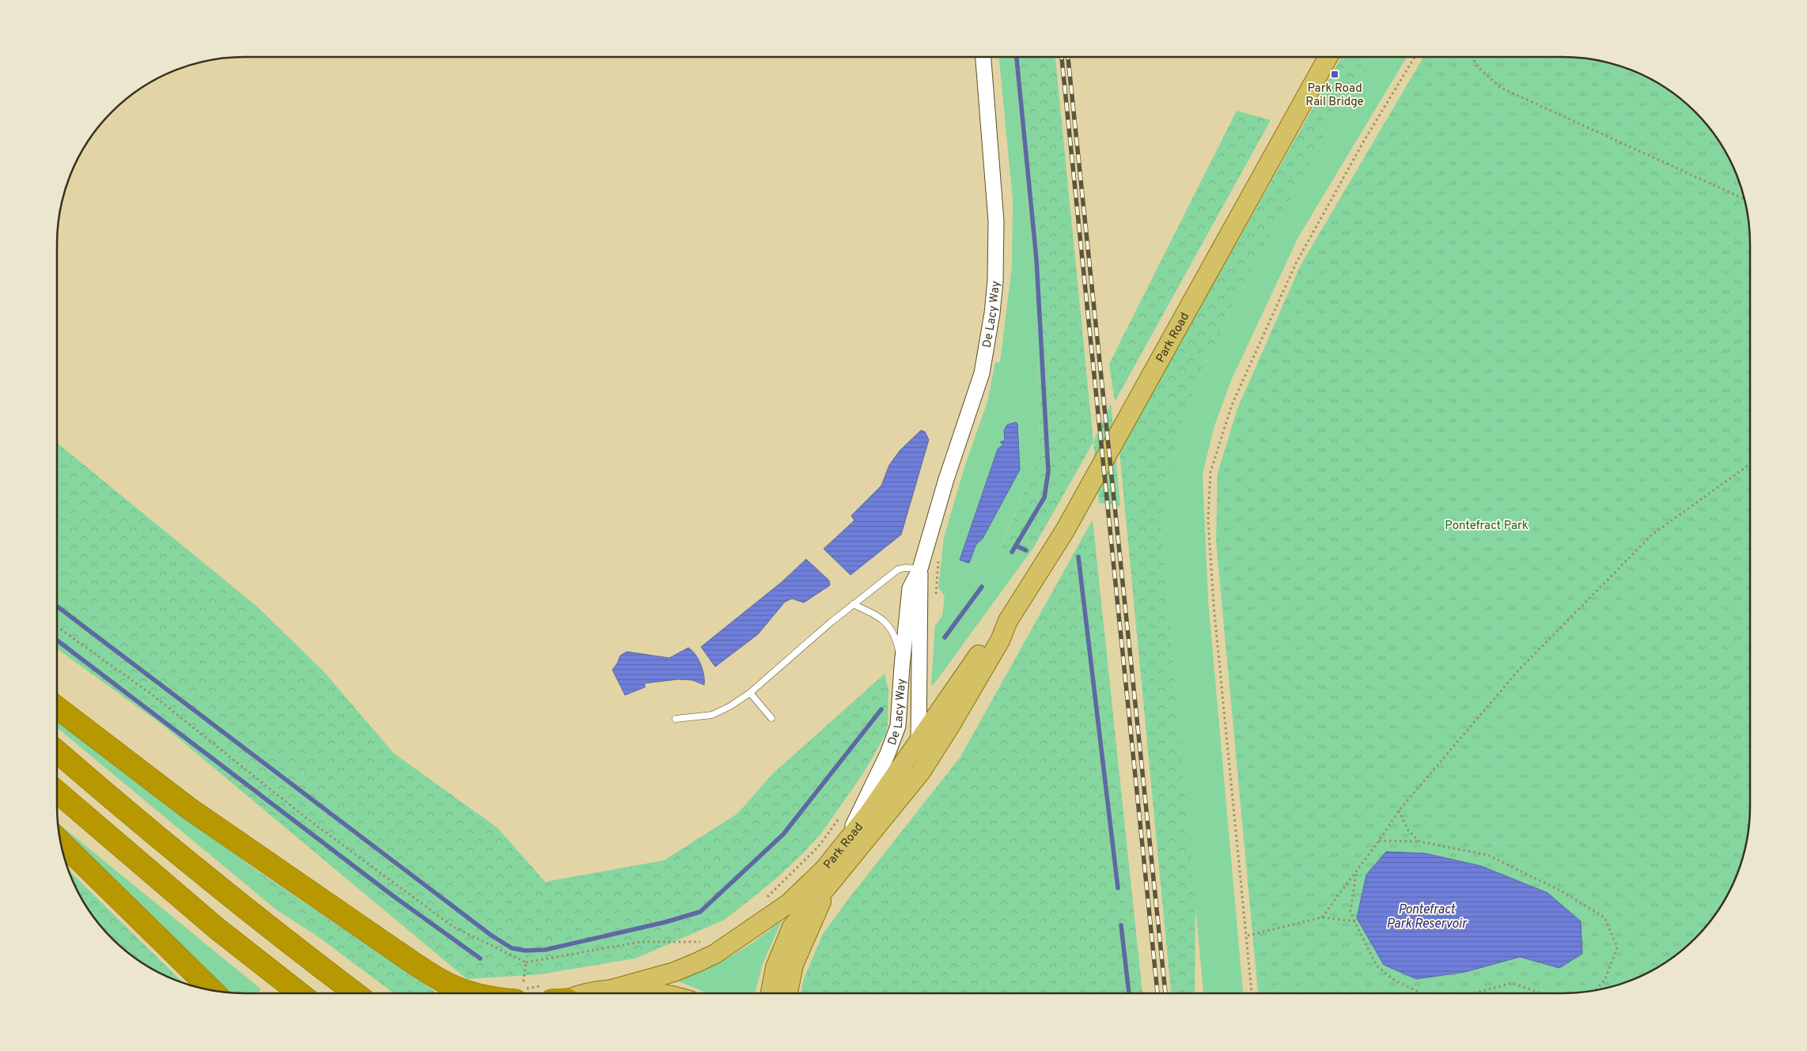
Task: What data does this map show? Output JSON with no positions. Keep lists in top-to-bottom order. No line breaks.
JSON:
{"streets":{"main road":["Park Road"],"street":["De Lacy Way"]},"crossings":[["De Lacy Way","Park Road"]],"water":["Pontefract Park Reservoir"],"parks":["Pontefract Park"],"places":{"transit":["Park Road Rail Bridge"]}}
